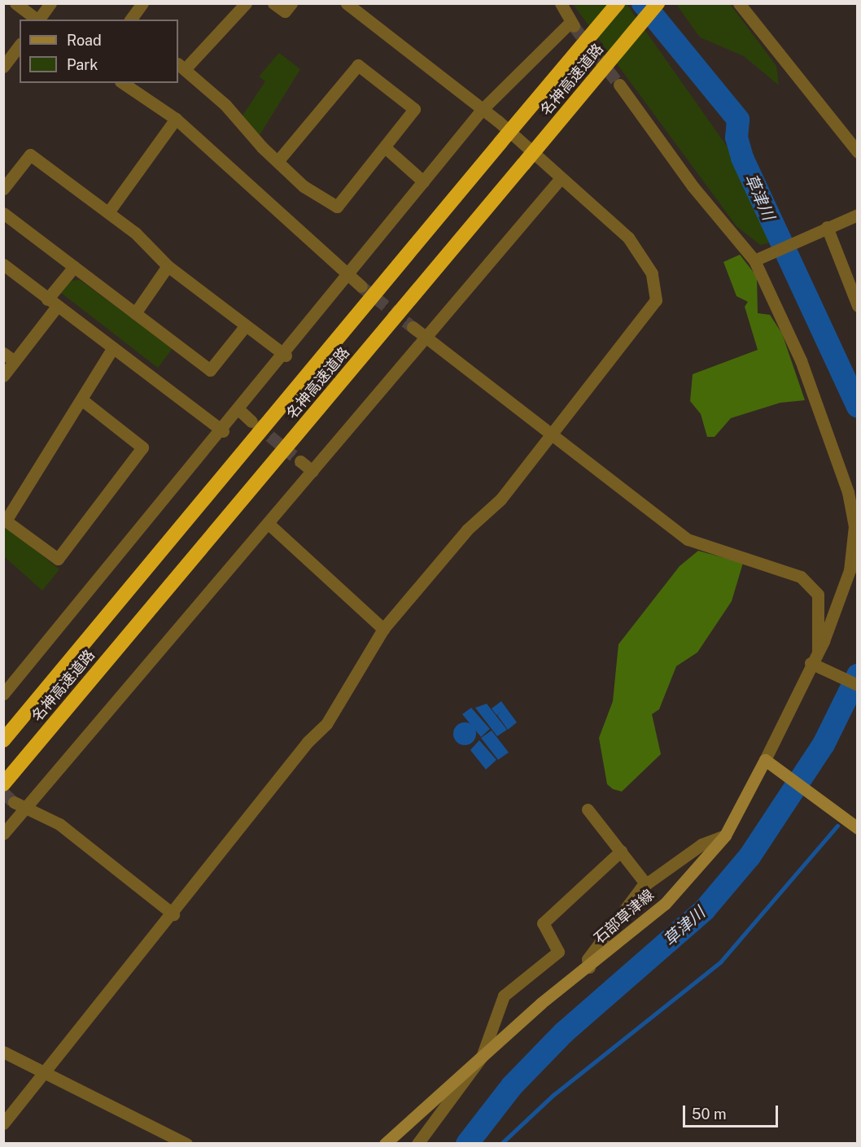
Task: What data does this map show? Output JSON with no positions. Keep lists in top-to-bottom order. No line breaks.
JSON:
{"streets":{"highway":["名神高速道路"],"main road":["石部草津線"]},"water":["草津川"],"legend":["Road","Park"],"scale_bar":"50 m"}
